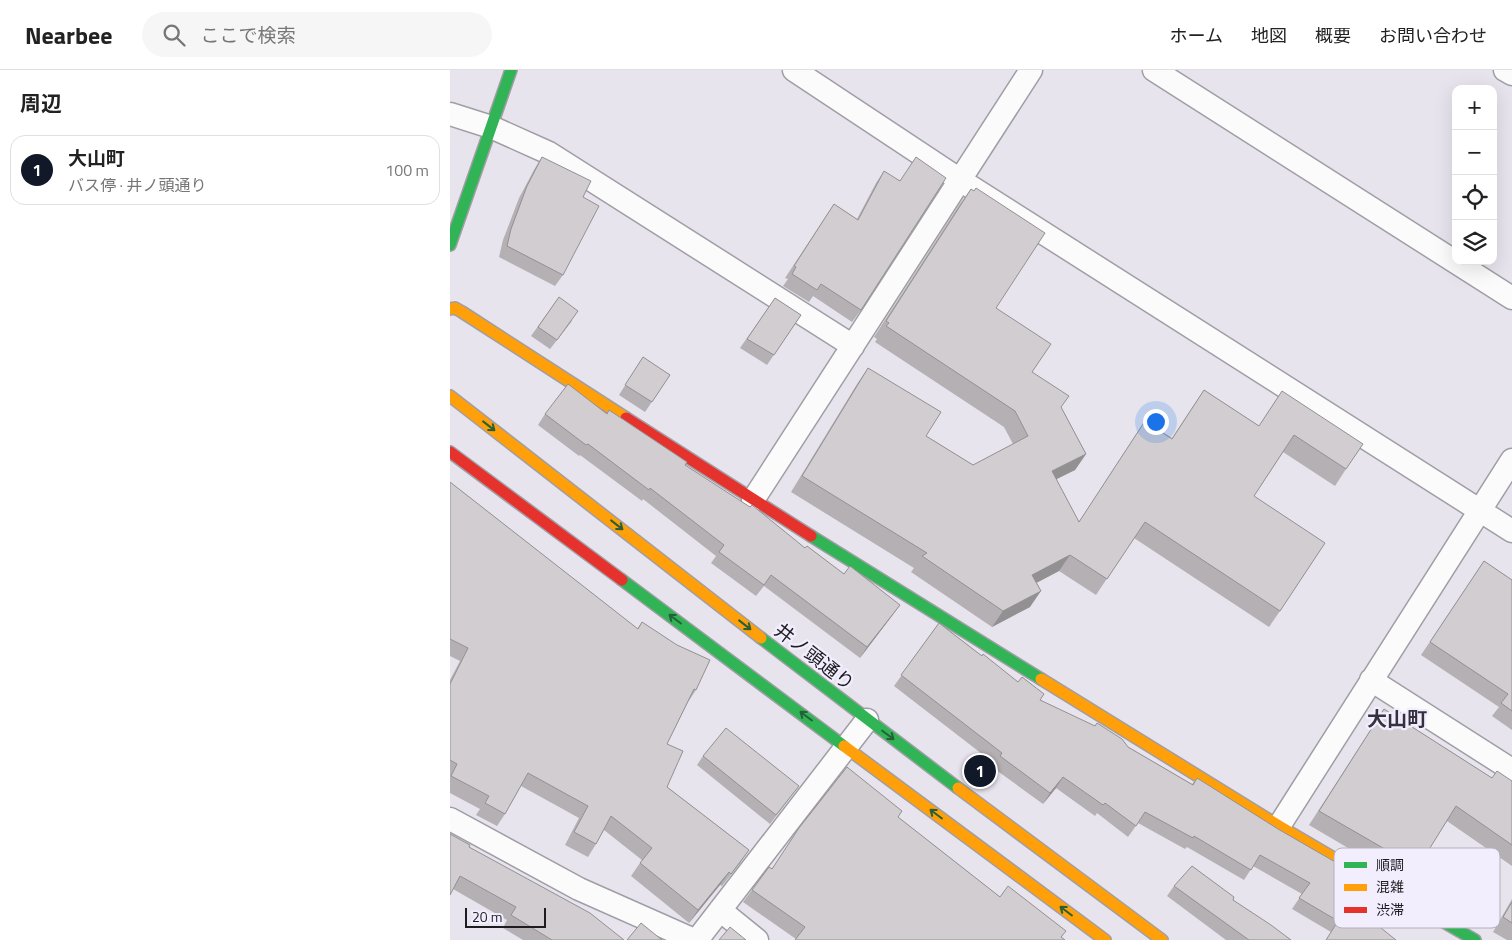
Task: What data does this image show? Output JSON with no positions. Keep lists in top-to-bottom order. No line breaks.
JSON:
{"streets":{"main road":["井ノ頭通り"]},"districts":["大山町"],"legend":["順調","混雑","渋滞"],"scale_bar":"20 m","page":{"header":"Nearbee","search":"ここで検索","nav":["ホーム","地図","概要","お問い合わせ"],"heading":"周辺","map_buttons":["+","−"],"list":[{"mark":"1","name":"大山町","note":"バス停 · 井ノ頭通り","value":"100 m"}],"pins":"1","scale":"20 m"}}
